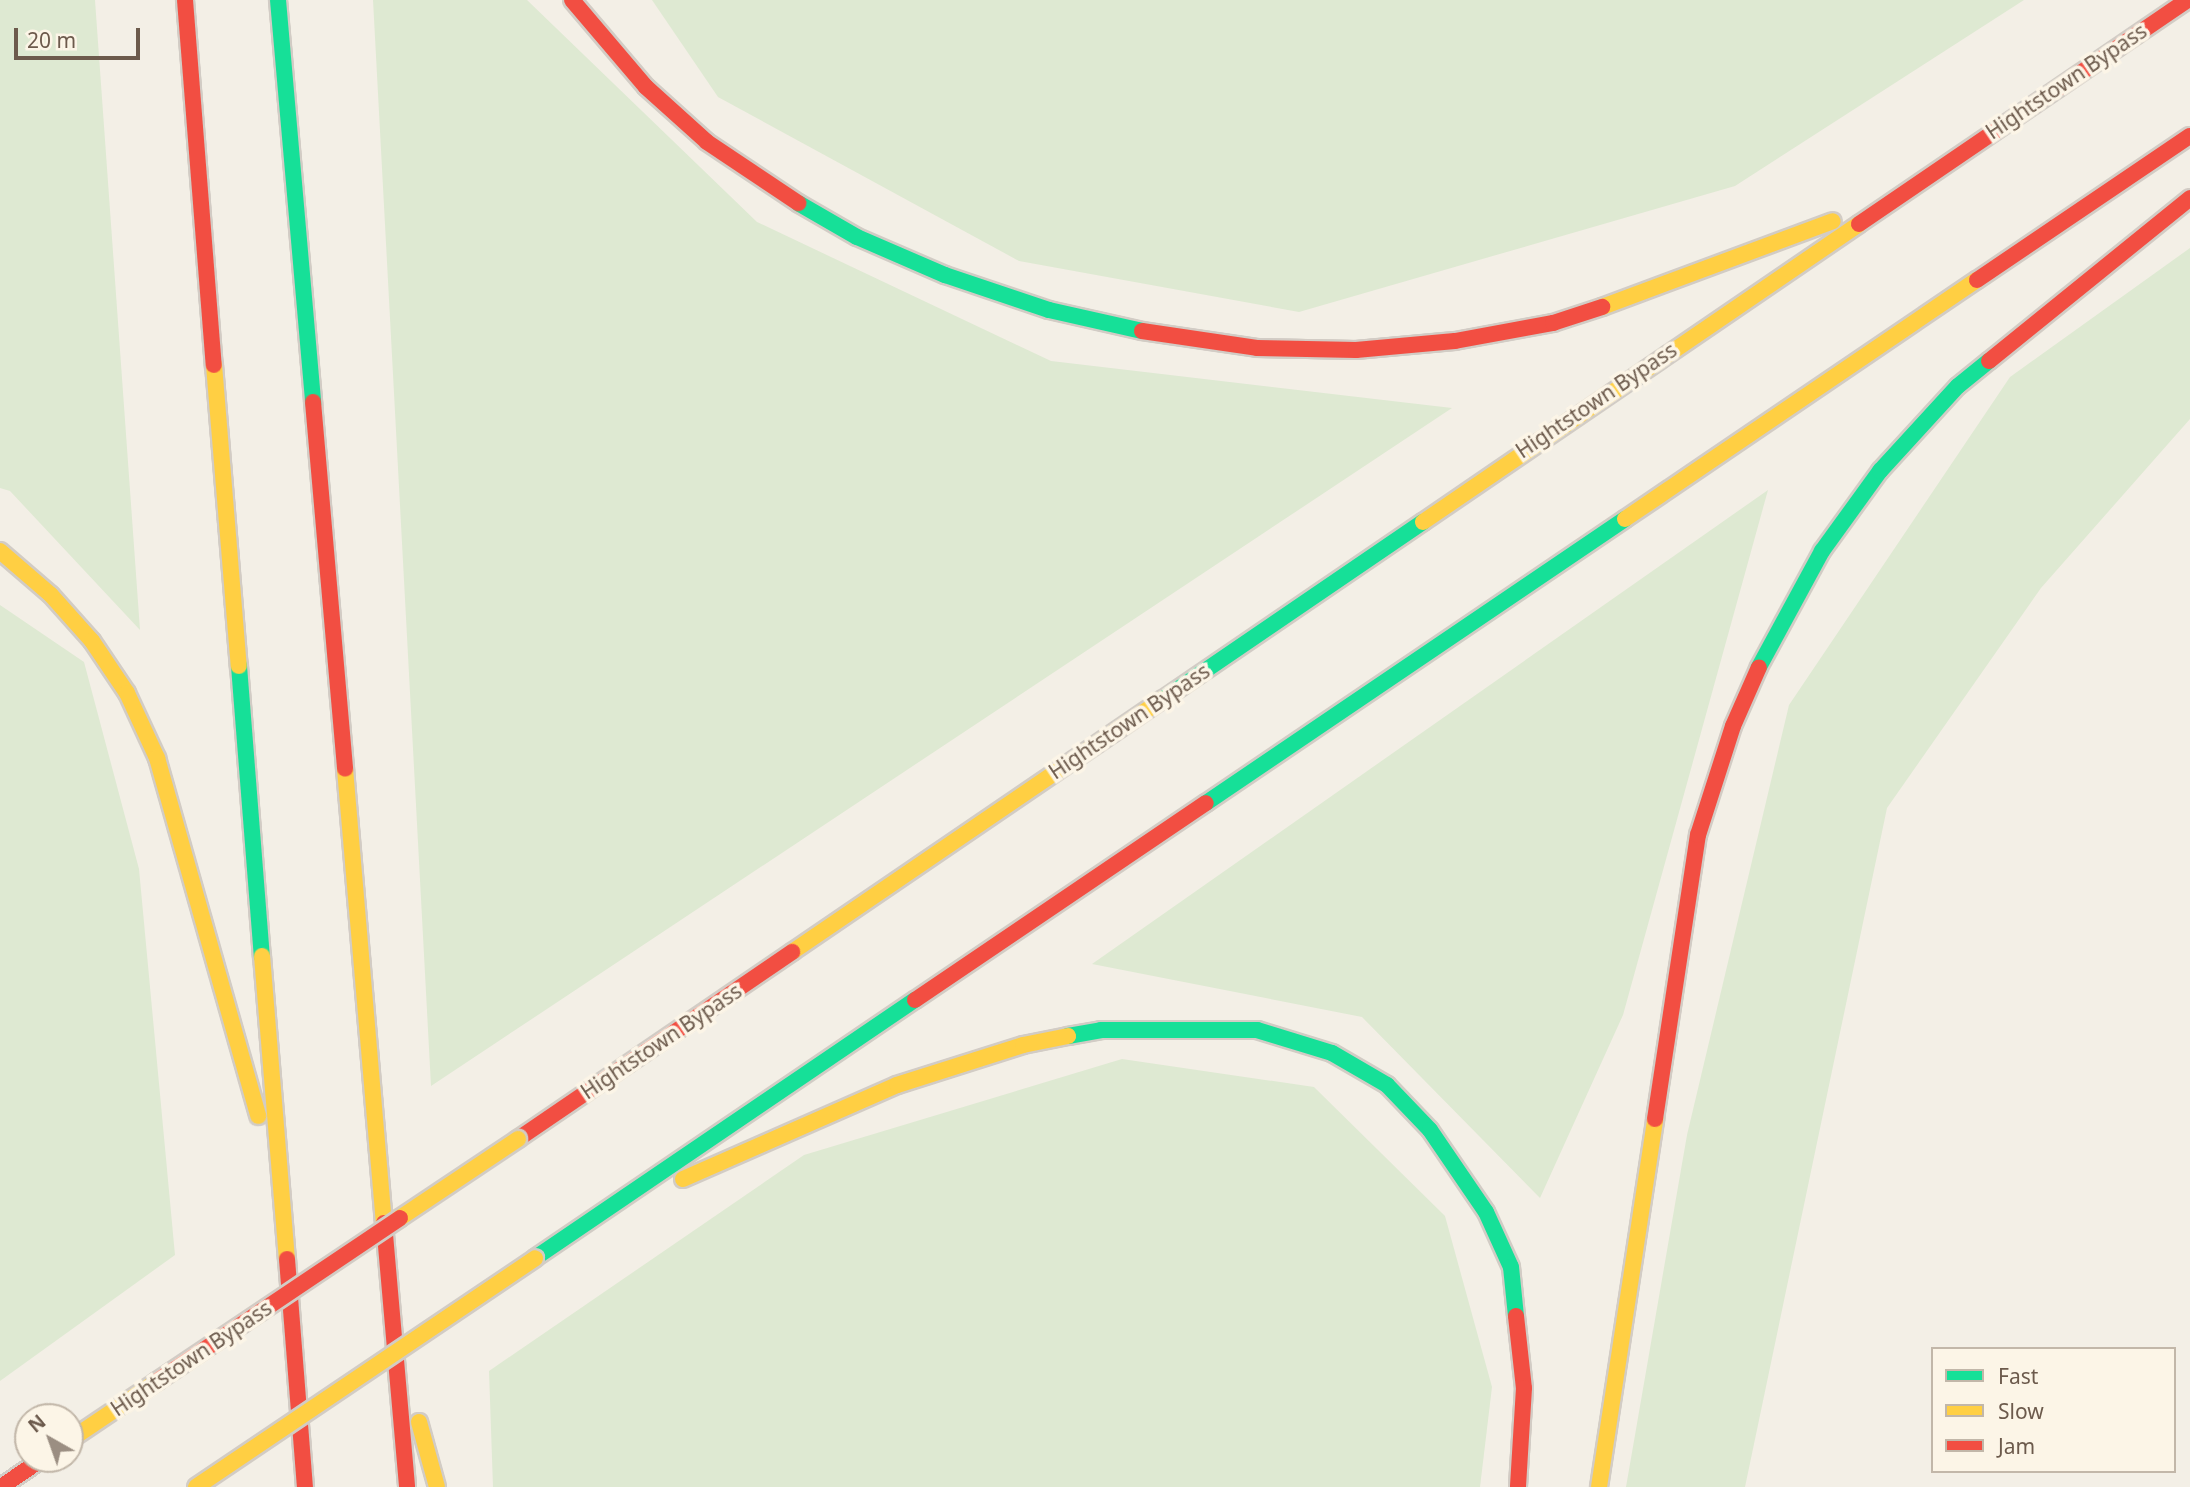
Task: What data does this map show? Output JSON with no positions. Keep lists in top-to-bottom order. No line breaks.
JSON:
{"streets":{"highway":["Hightstown Bypass"]},"legend":["Fast","Slow","Jam"],"scale_bar":"20 m","north":"top left"}
